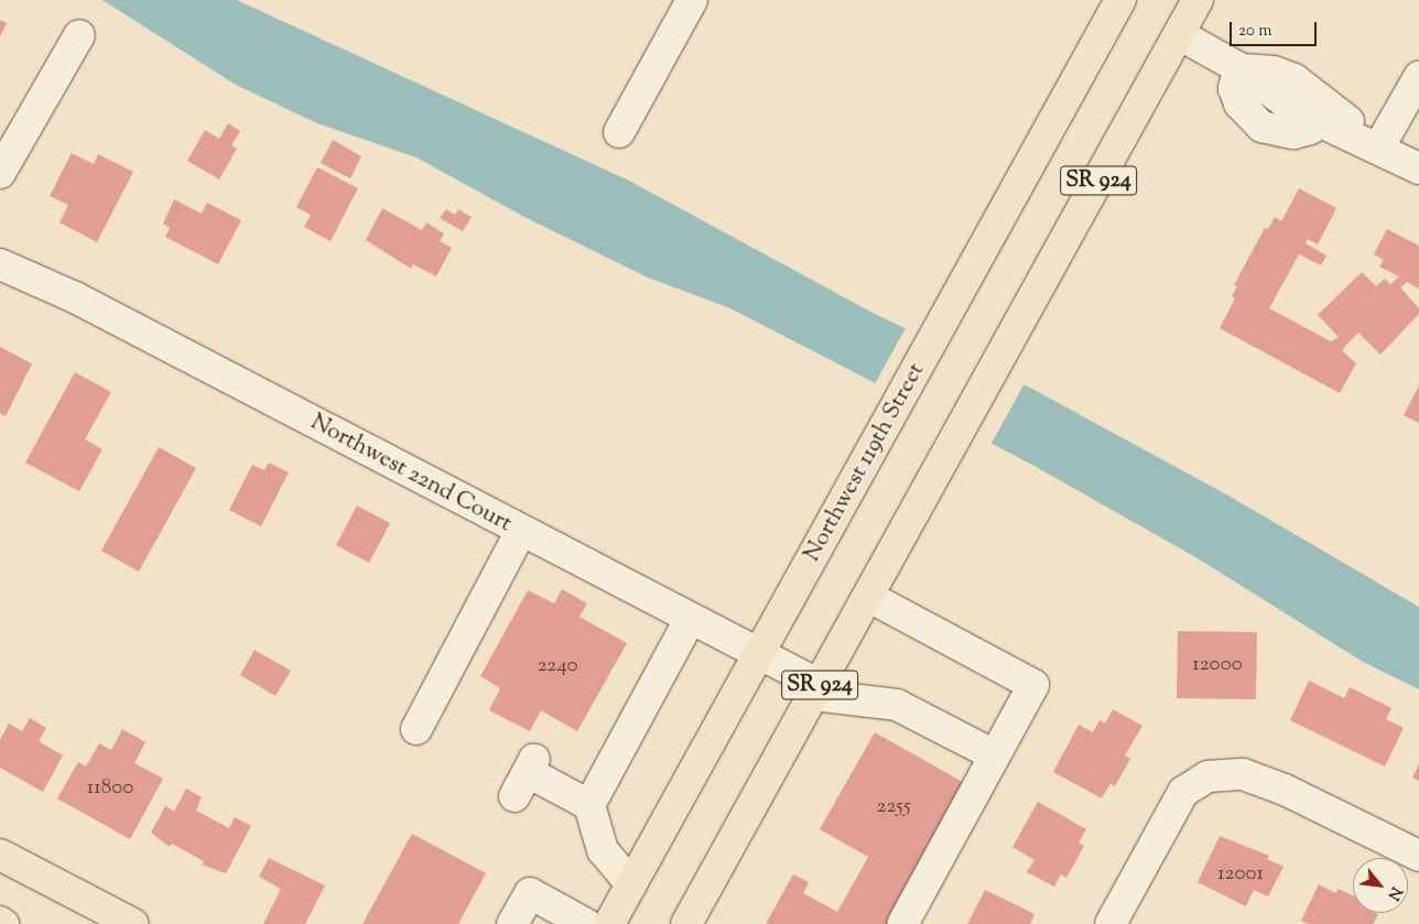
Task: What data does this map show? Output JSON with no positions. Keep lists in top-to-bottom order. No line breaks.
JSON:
{"streets":{"main road":["SR 924","Northwest 119th Street"],"street":["Northwest 22nd Court"]},"crossings":[["SR 924","Northwest 22nd Court"],["Northwest 119th Street","Northwest 22nd Court"]],"house_numbers":["12000","2240","11800","2255","12001"],"scale_bar":"20 m","north":"bottom right"}
